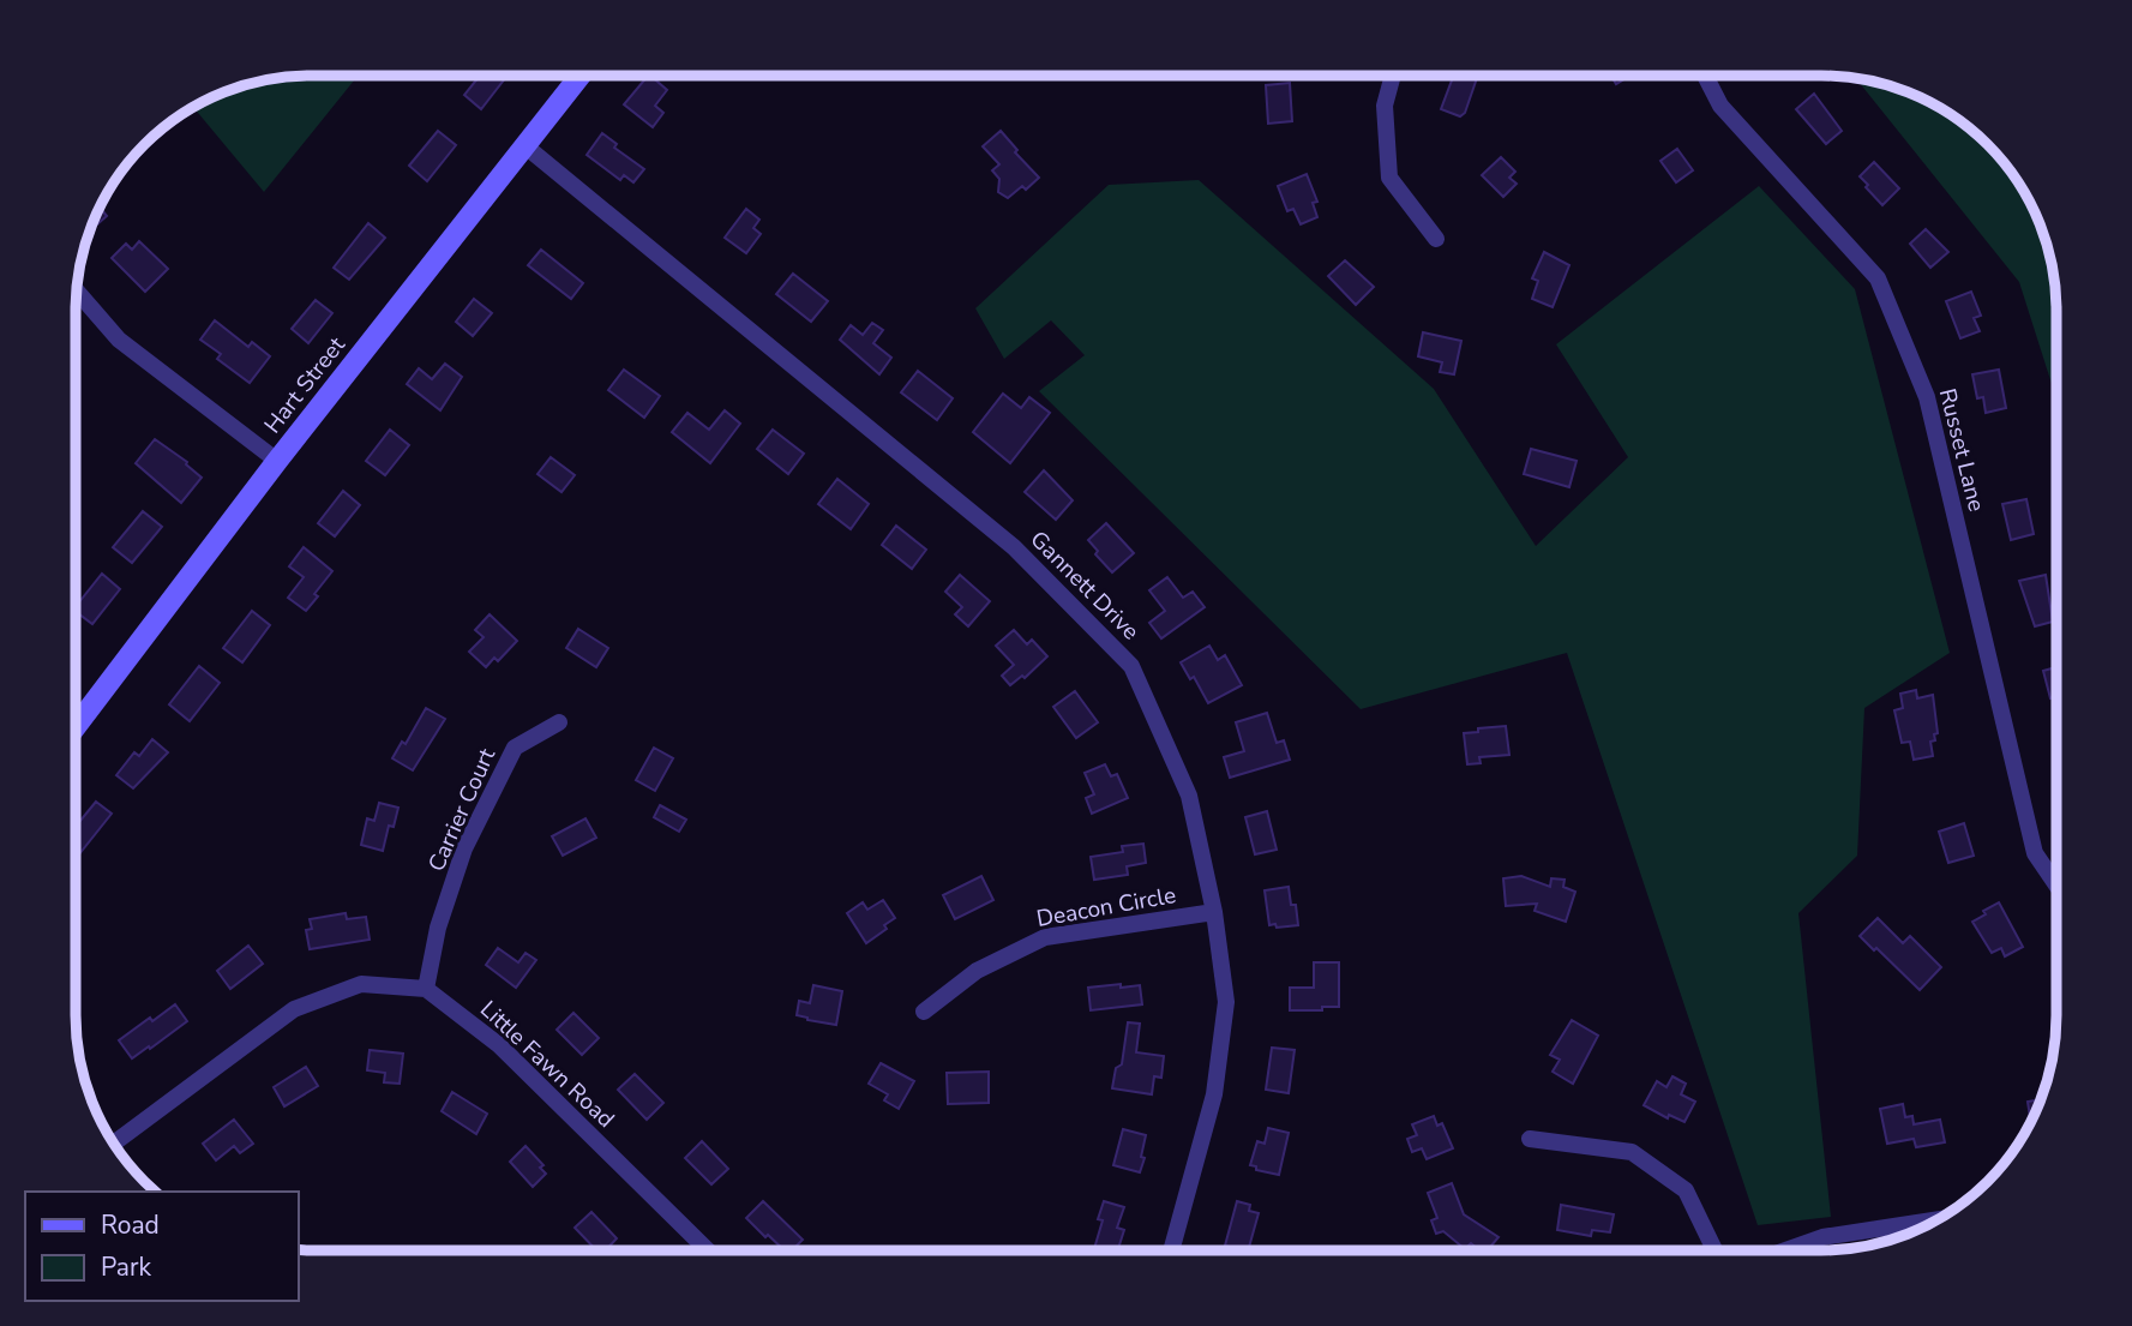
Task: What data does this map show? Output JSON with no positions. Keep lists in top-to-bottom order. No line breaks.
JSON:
{"streets":{"street":["Hart Street","Russet Lane","Gannett Drive","Carrier Court","Deacon Circle","Little Fawn Road"]},"crossings":[["Hart Street","Gannett Drive"],["Gannett Drive","Deacon Circle"],["Carrier Court","Little Fawn Road"]],"legend":["Road","Park"]}
